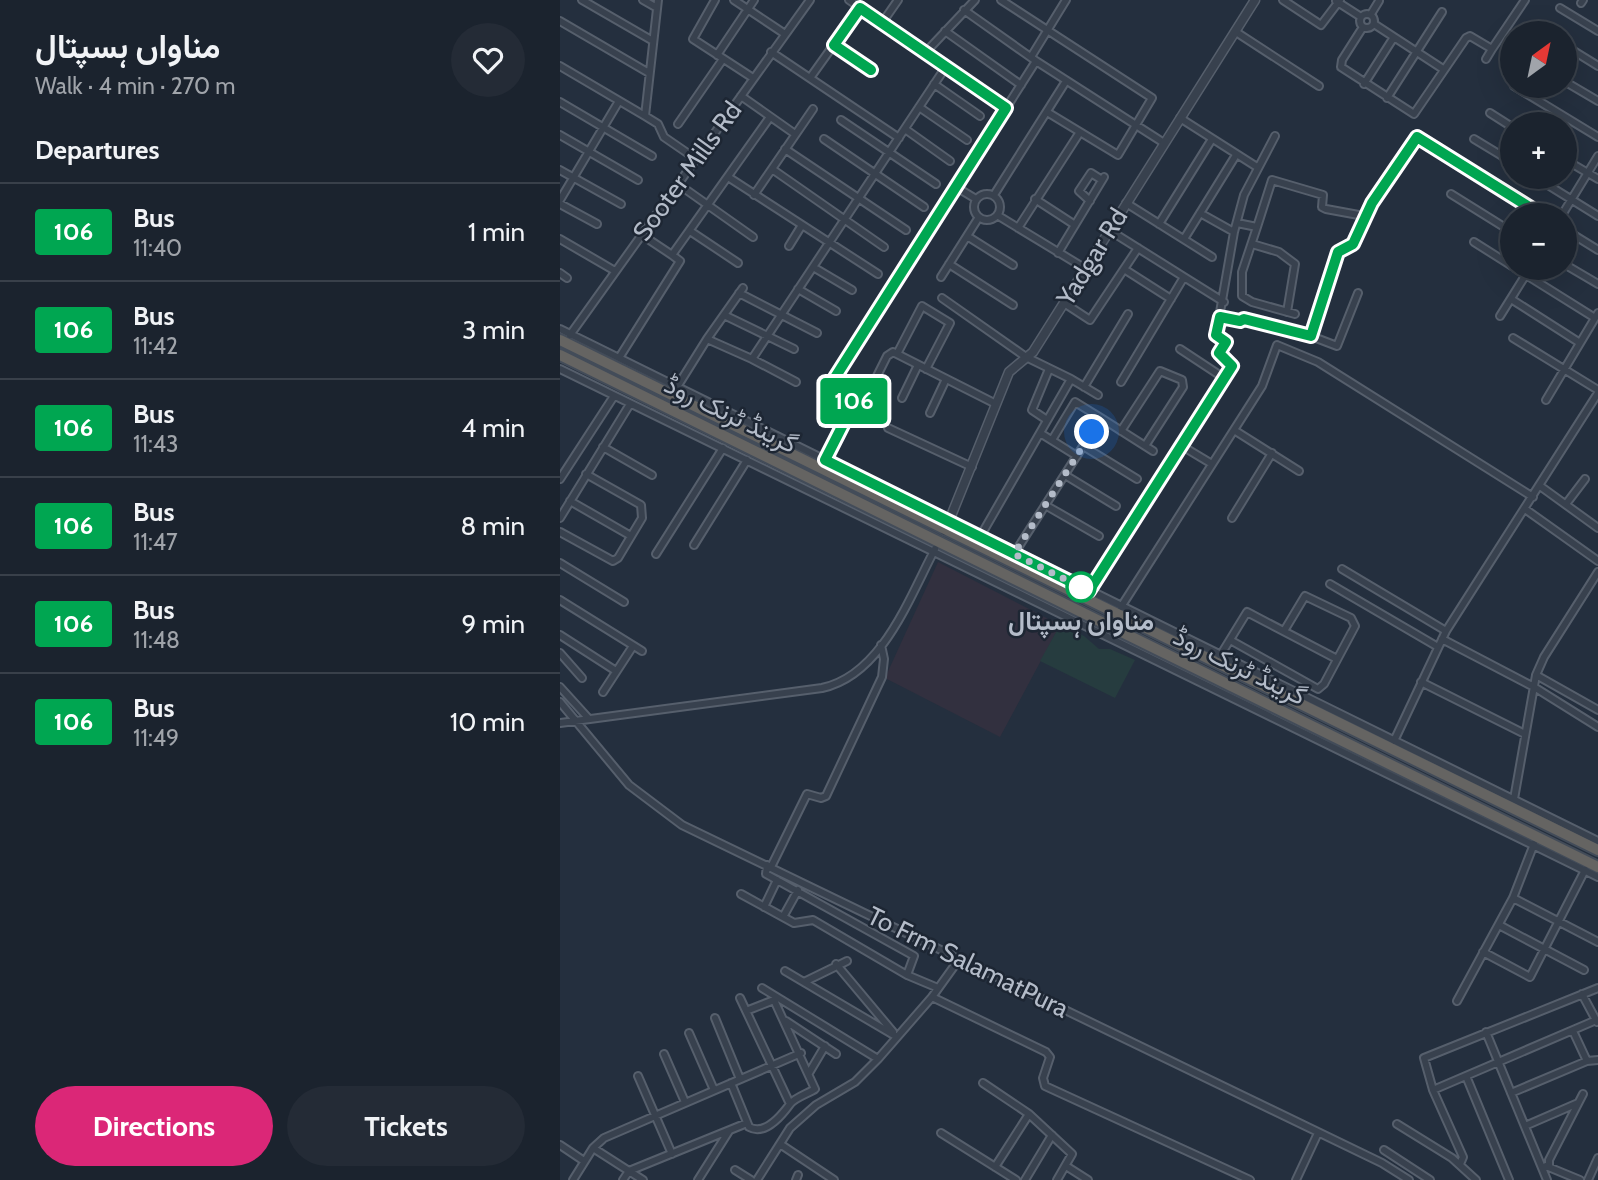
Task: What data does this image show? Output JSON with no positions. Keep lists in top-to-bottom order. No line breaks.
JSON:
{"streets":{"highway":["گرینڈ ٹرنک روڈ"],"street":["Sooter Mills Rd","Yadgar Rd","To Frm SalamatPura"]},"crossings":[["Sooter Mills Rd","گرینڈ ٹرنک روڈ"],["Yadgar Rd","گرینڈ ٹرنک روڈ"]],"places":["مناواں ہسپتال"],"lines":["bus line 106"],"north":"top right","page":{"heading":[["مناواں ہسپتال","Walk · 4 min · 270 m"],"Departures"],"on_map":"106","map_buttons":["+","−"],"list":[{"mark":"106","name":"Bus","note":"11:40","value":"1 min"},{"mark":"106","name":"Bus","note":"11:42","value":"3 min"},{"mark":"106","name":"Bus","note":"11:43","value":"4 min"},{"mark":"106","name":"Bus","note":"11:47","value":"8 min"},{"mark":"106","name":"Bus","note":"11:48","value":"9 min"},{"mark":"106","name":"Bus","note":"11:49","value":"10 min"}],"buttons":["Directions","Tickets"]}}
